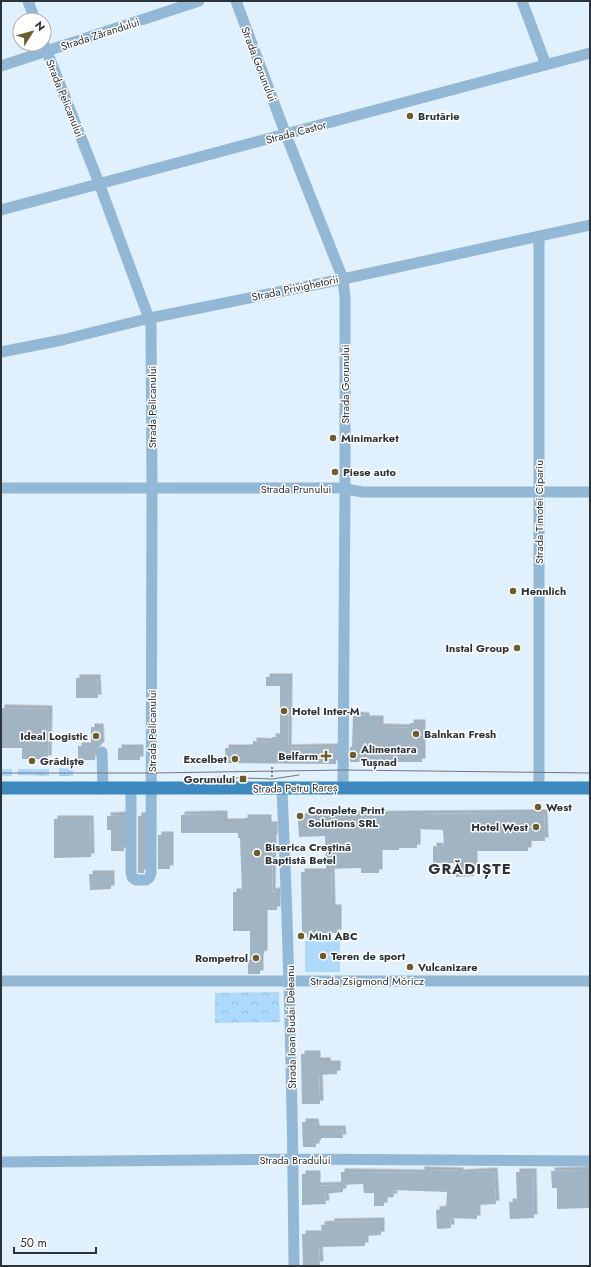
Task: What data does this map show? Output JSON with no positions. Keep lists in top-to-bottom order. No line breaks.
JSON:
{"streets":{"main road":["Strada Petru Rareș"],"street":["Strada Zărandului","Strada Gorunului","Strada Pelicanului","Strada Castor","Strada Privighetorii","Strada Prunului","Strada Timotei Cipariu","Strada Zsigmond Móricz","Strada Ioan Budai Deleanu","Strada Bradului"]},"crossings":[["Strada Gorunului","Strada Castor"],["Strada Gorunului","Strada Privighetorii"],["Strada Gorunului","Strada Prunului"],["Strada Gorunului","Strada Petru Rareș"],["Strada Pelicanului","Strada Castor"],["Strada Pelicanului","Strada Privighetorii"],["Strada Pelicanului","Strada Prunului"],["Strada Pelicanului","Strada Petru Rareș"],["Strada Privighetorii","Strada Timotei Cipariu"],["Strada Prunului","Strada Timotei Cipariu"],["Strada Timotei Cipariu","Strada Petru Rareș"],["Strada Petru Rareș","Strada Ioan Budai Deleanu"],["Strada Zsigmond Móricz","Strada Ioan Budai Deleanu"],["Strada Ioan Budai Deleanu","Strada Bradului"]],"districts":["GRĂDIȘTE"],"places":{"other":["Brutărie","Minimarket","Piese auto","Hennlich","Instal Group","Hotel Inter-M","Balnkan Fresh","Ideal Logistic","Alimentara Tușnad","Excelbet","Grădiște","West","Complete Print Solutions SRL","Hotel West","Biserica Creștină Baptistă Betel","Mini ABC","Teren de sport","Rompetrol","Vulcanizare"],"health":["Belfarm"],"transit":["Gorunului"]},"scale_bar":"50 m","north":"top right"}
